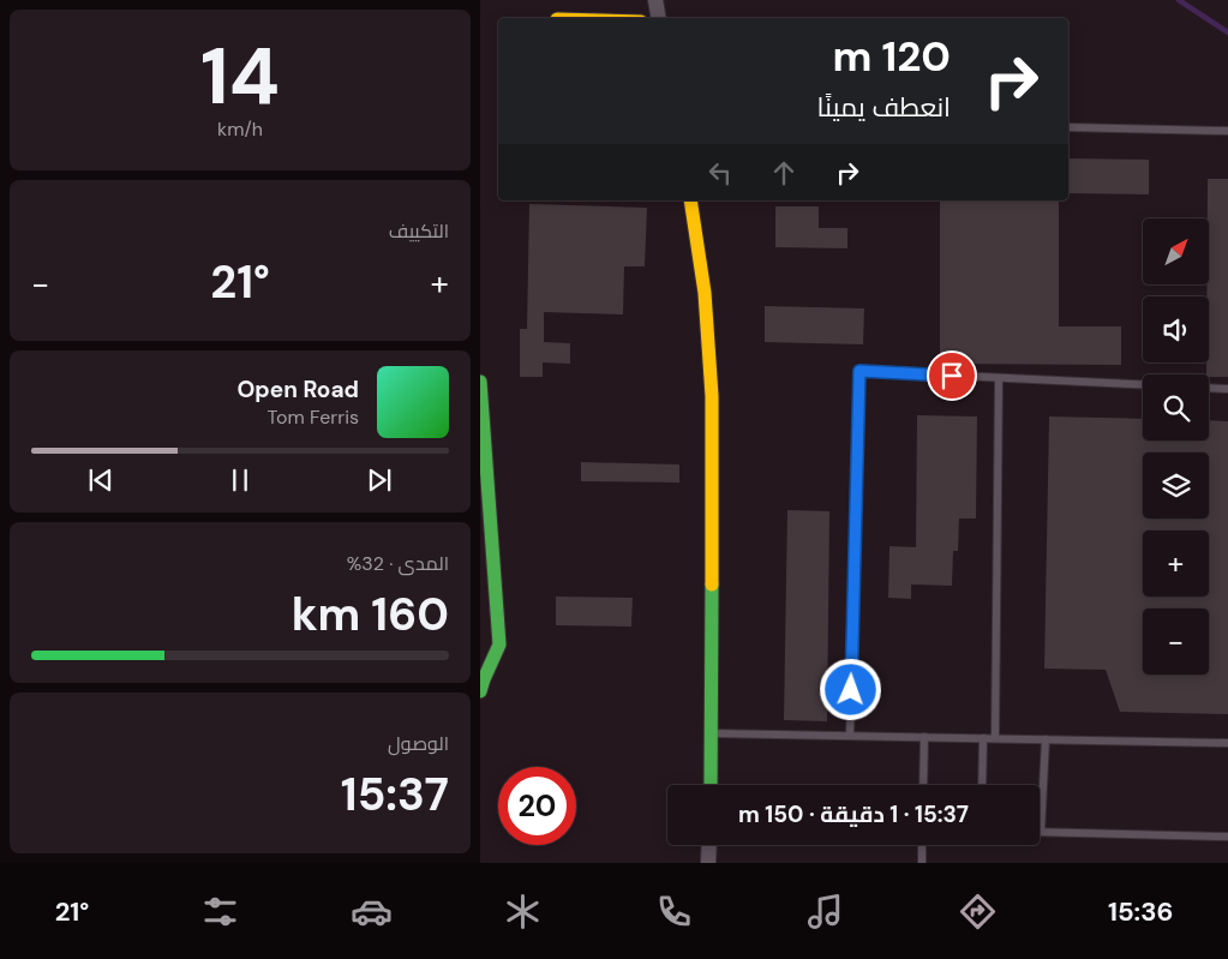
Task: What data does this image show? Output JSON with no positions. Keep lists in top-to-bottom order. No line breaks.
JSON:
{"north":"top right","page":{"tile":[["14","km/h"],"التكييف",["المدى · 32%","160 km"],["الوصول","15:37"]],"turn":["120 m","انعطف يمينًا"],"map_buttons":["+","−"],"heat":["−","21°","+"],"song":["Open Road","Tom Ferris"],"limit":"20","trip":"15:37 · 1 دقيقة · 150 m","tabs":["15:36","21°"]}}
